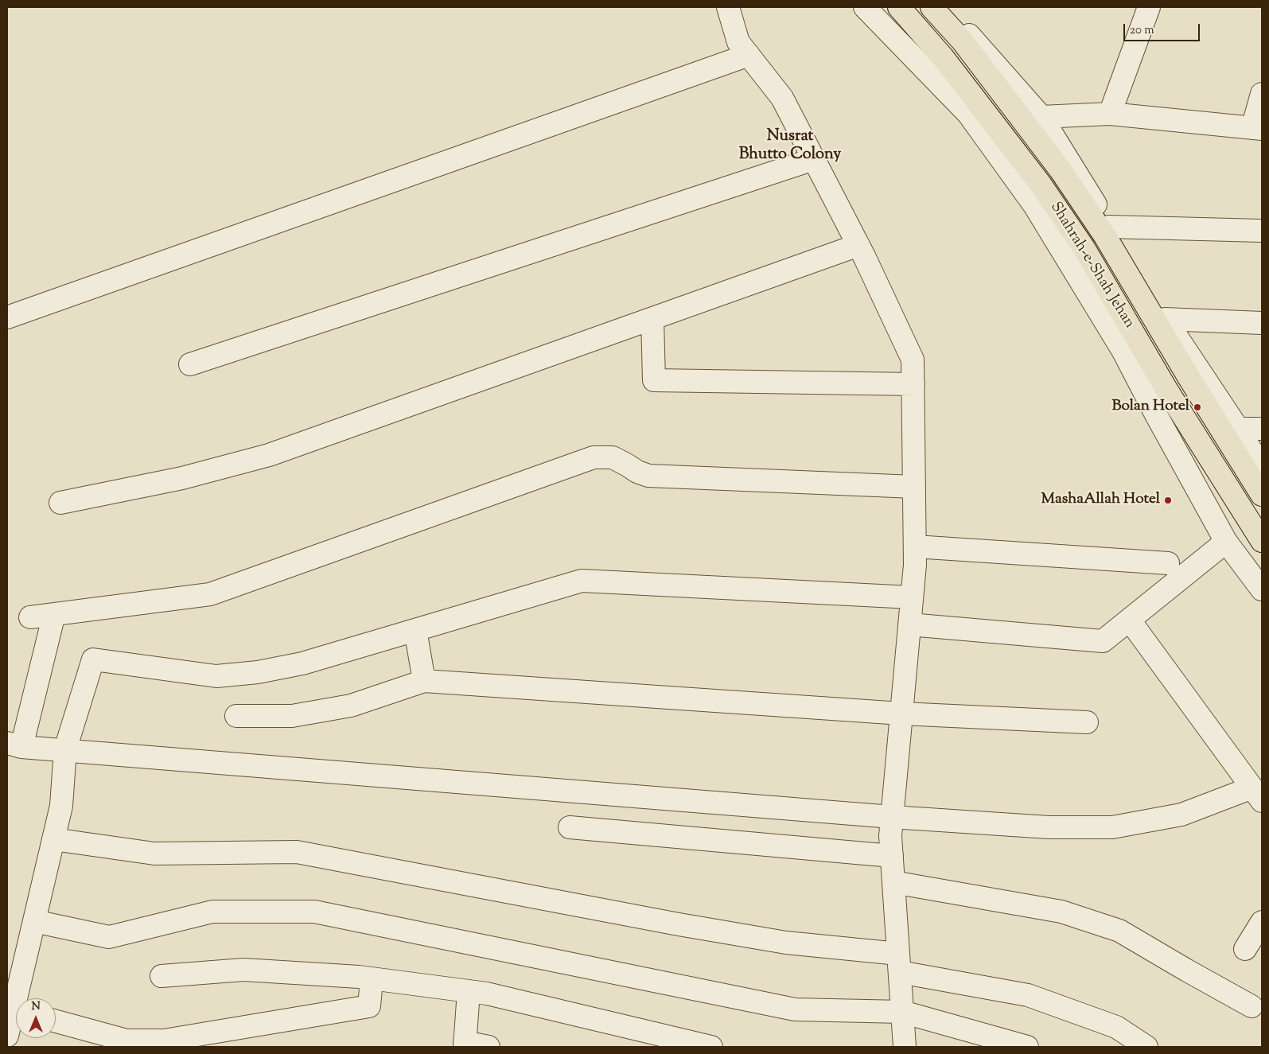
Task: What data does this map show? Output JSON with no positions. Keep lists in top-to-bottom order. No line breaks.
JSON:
{"streets":{"main road":["Shahrah-e-Shah Jehan"]},"districts":["Nusrat Bhutto Colony"],"places":["Bolan Hotel","MashaAllah Hotel"],"scale_bar":"20 m","north":"top"}
